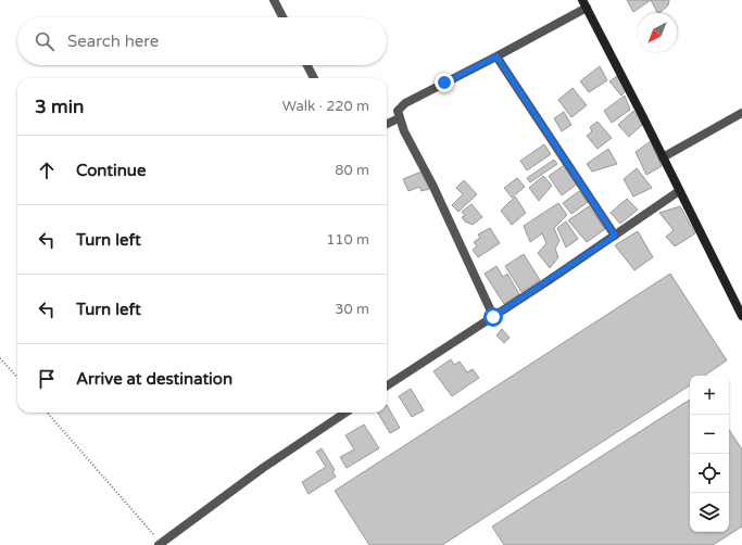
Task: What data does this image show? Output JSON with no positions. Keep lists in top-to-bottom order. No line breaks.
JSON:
{"north":"bottom left","page":{"search":"Search here","heading":["3 min","Walk · 220 m"],"list":[["Continue","80 m"],["Turn left","110 m"],["Turn left","30 m"],"Arrive at destination"],"map_buttons":["+","−"]}}
